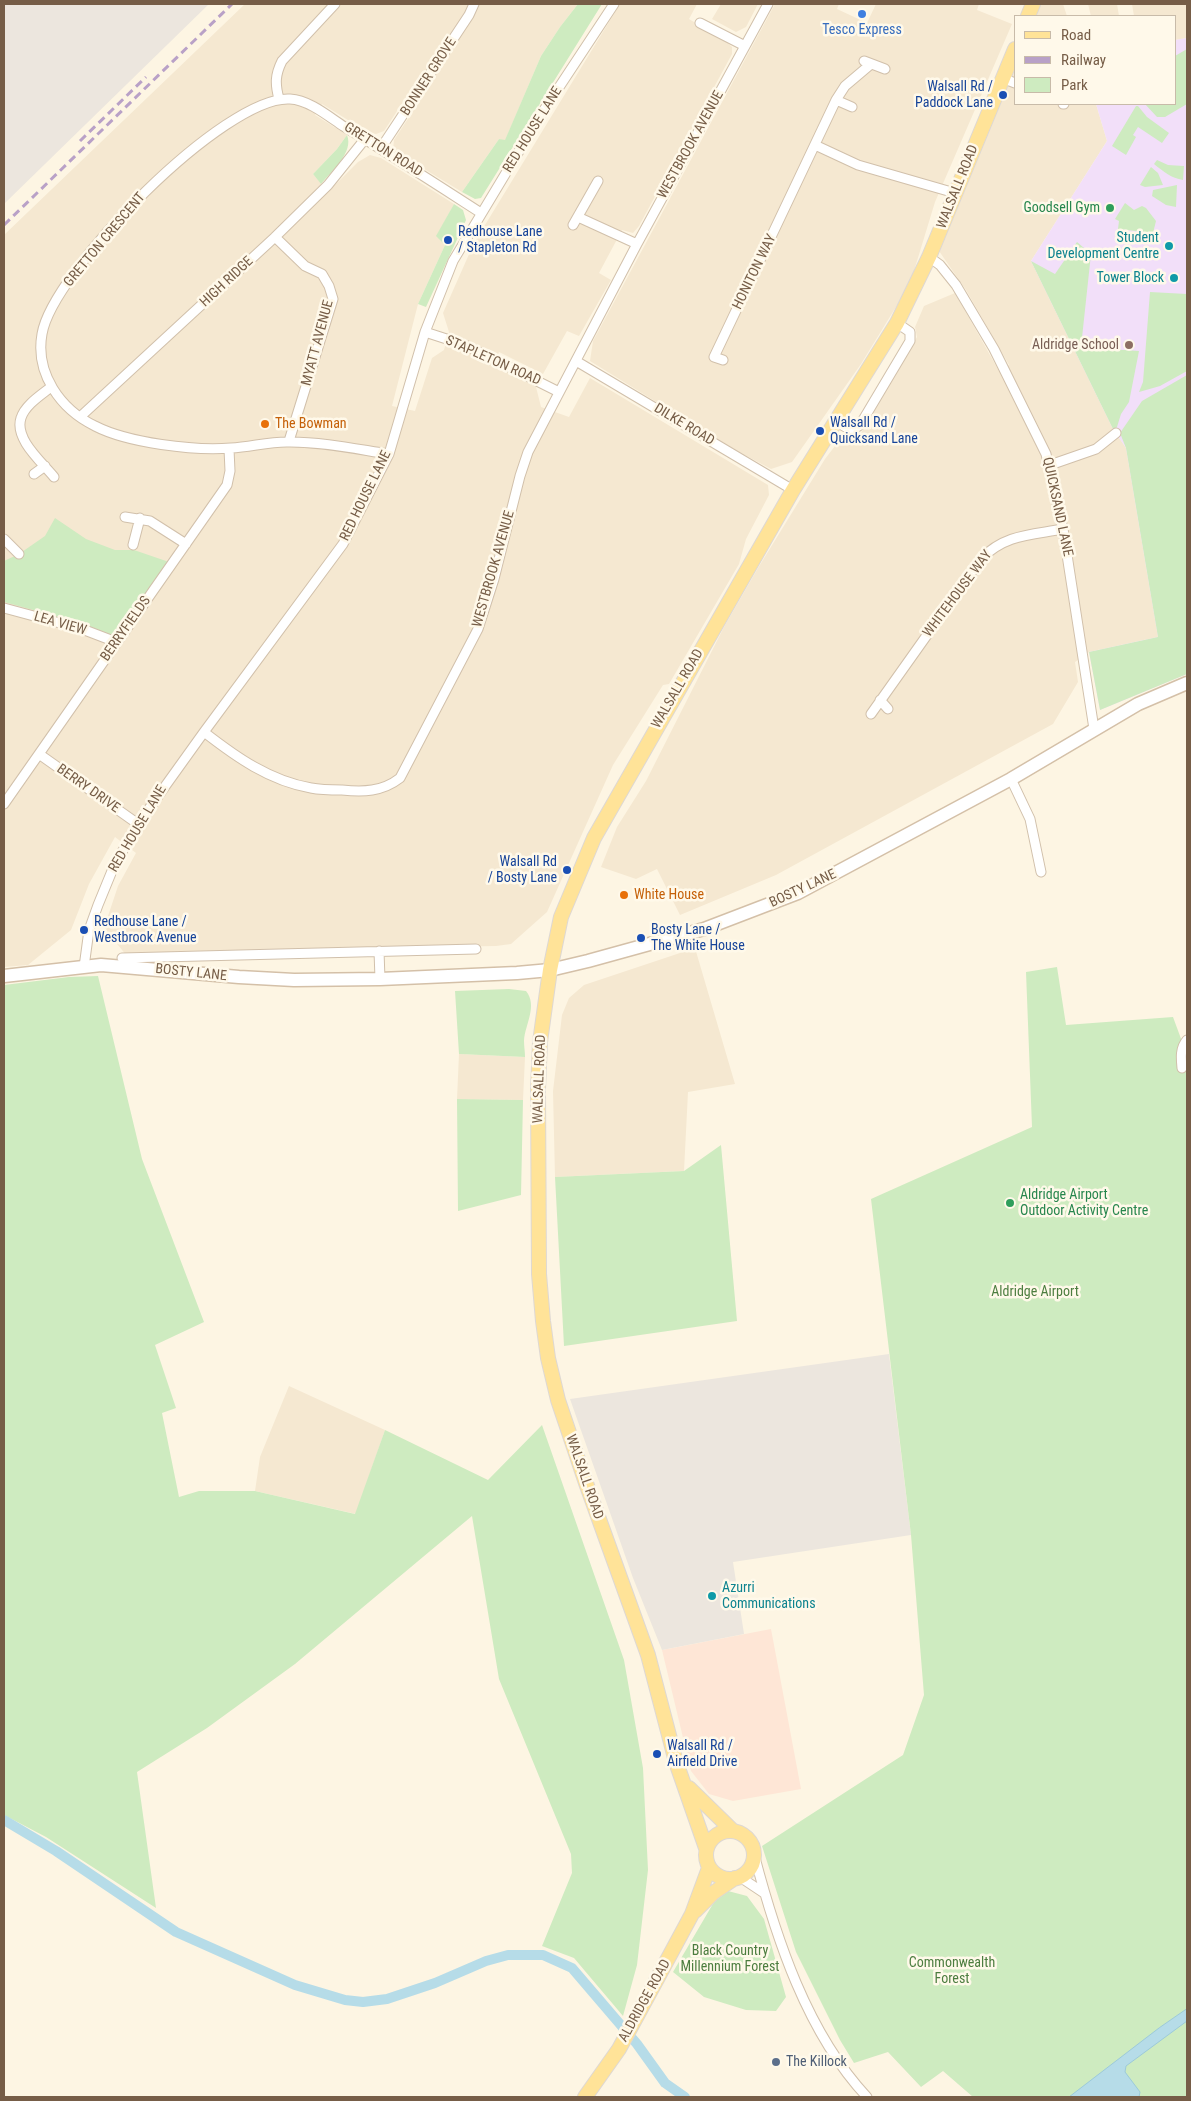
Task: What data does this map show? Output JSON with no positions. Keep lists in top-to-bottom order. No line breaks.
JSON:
{"streets":{"main road":["WALSALL ROAD","BOSTY LANE","ALDRIDGE ROAD"],"street":["BONNER GROVE","RED HOUSE LANE","WESTBROOK AVENUE","GRETTON ROAD","GRETTON CRESCENT","HONITON WAY","HIGH RIDGE","MYATT AVENUE","STAPLETON ROAD","DILKE ROAD","QUICKSAND LANE","WHITEHOUSE WAY","LEA VIEW","BERRYFIELDS","BERRY DRIVE"]},"crossings":[["BONNER GROVE","GRETTON ROAD"],["RED HOUSE LANE","WESTBROOK AVENUE"],["RED HOUSE LANE","GRETTON ROAD"],["RED HOUSE LANE","GRETTON CRESCENT"],["RED HOUSE LANE","STAPLETON ROAD"],["RED HOUSE LANE","BERRY DRIVE"],["RED HOUSE LANE","BOSTY LANE"],["WESTBROOK AVENUE","STAPLETON ROAD"],["WESTBROOK AVENUE","DILKE ROAD"],["GRETTON ROAD","GRETTON CRESCENT"],["GRETTON ROAD","HIGH RIDGE"],["WALSALL ROAD","DILKE ROAD"],["WALSALL ROAD","QUICKSAND LANE"],["WALSALL ROAD","BOSTY LANE"],["WALSALL ROAD","ALDRIDGE ROAD"],["GRETTON CRESCENT","HIGH RIDGE"],["GRETTON CRESCENT","MYATT AVENUE"],["GRETTON CRESCENT","BERRYFIELDS"],["HIGH RIDGE","MYATT AVENUE"],["QUICKSAND LANE","WHITEHOUSE WAY"],["QUICKSAND LANE","BOSTY LANE"],["LEA VIEW","BERRYFIELDS"],["BERRYFIELDS","BERRY DRIVE"]],"parks":["Aldridge Airport","Black Country Millennium Forest","Commonwealth Forest"],"places":["Tesco Express","Walsall Rd / Paddock Lane","Goodsell Gym","Redhouse Lane / Stapleton Rd","Student Development Centre","Tower Block","Aldridge School","The Bowman","Walsall Rd / Quicksand Lane","Walsall Rd / Bosty Lane","White House","Redhouse Lane / Westbrook Avenue","Bosty Lane / The White House","Aldridge Airport Outdoor Activity Centre","Azurri Communications","Walsall Rd / Airfield Drive","The Killock"],"legend":["Road","Railway","Park"]}
